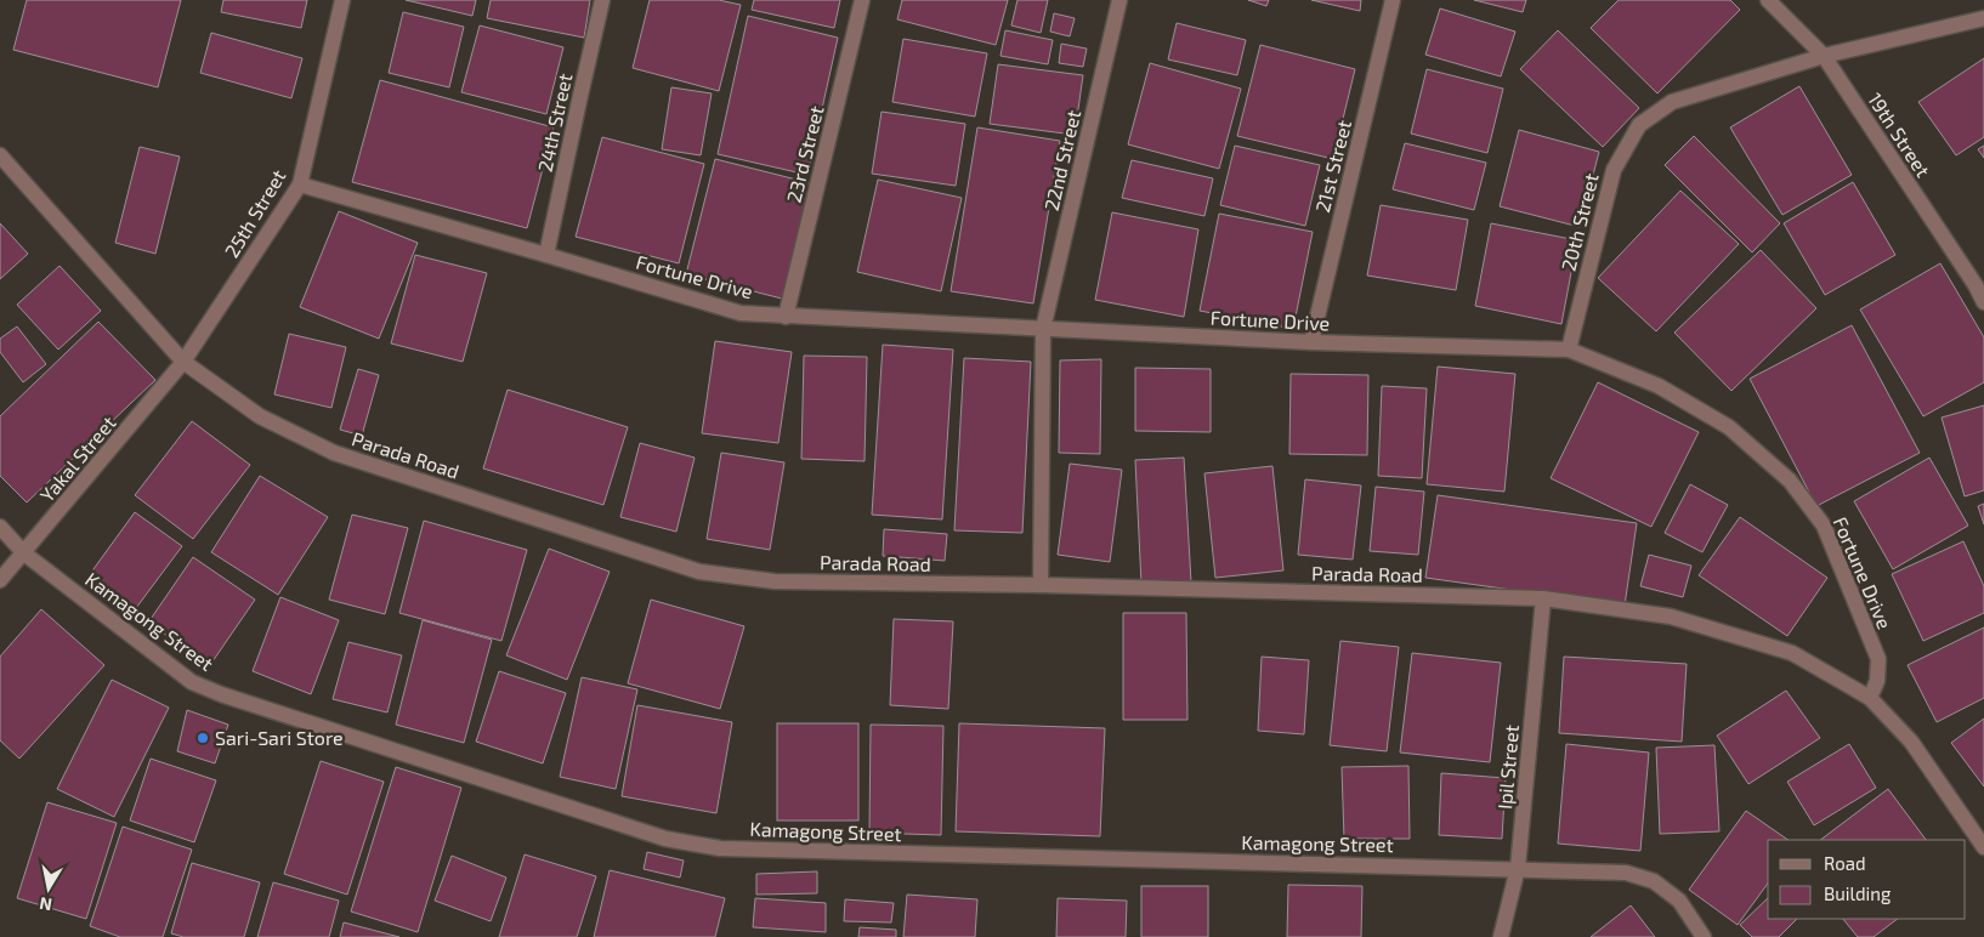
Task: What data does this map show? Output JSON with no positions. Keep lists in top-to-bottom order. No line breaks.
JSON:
{"streets":{"street":["24th Street","19th Street","23rd Street","22nd Street","21st Street","25th Street","20th Street","Fortune Drive","Parada Road","Yakal Street","Kamagong Street","Ipil Street"]},"crossings":[["24th Street","Fortune Drive"],["19th Street","20th Street"],["23rd Street","Fortune Drive"],["22nd Street","Fortune Drive"],["22nd Street","Parada Road"],["21st Street","Fortune Drive"],["25th Street","Fortune Drive"],["25th Street","Parada Road"],["25th Street","Yakal Street"],["20th Street","Fortune Drive"],["Fortune Drive","Parada Road"],["Parada Road","Yakal Street"],["Parada Road","Ipil Street"],["Yakal Street","Kamagong Street"],["Kamagong Street","Ipil Street"]],"places":["Sari-Sari Store"],"legend":["Road","Building"],"north":"bottom"}
